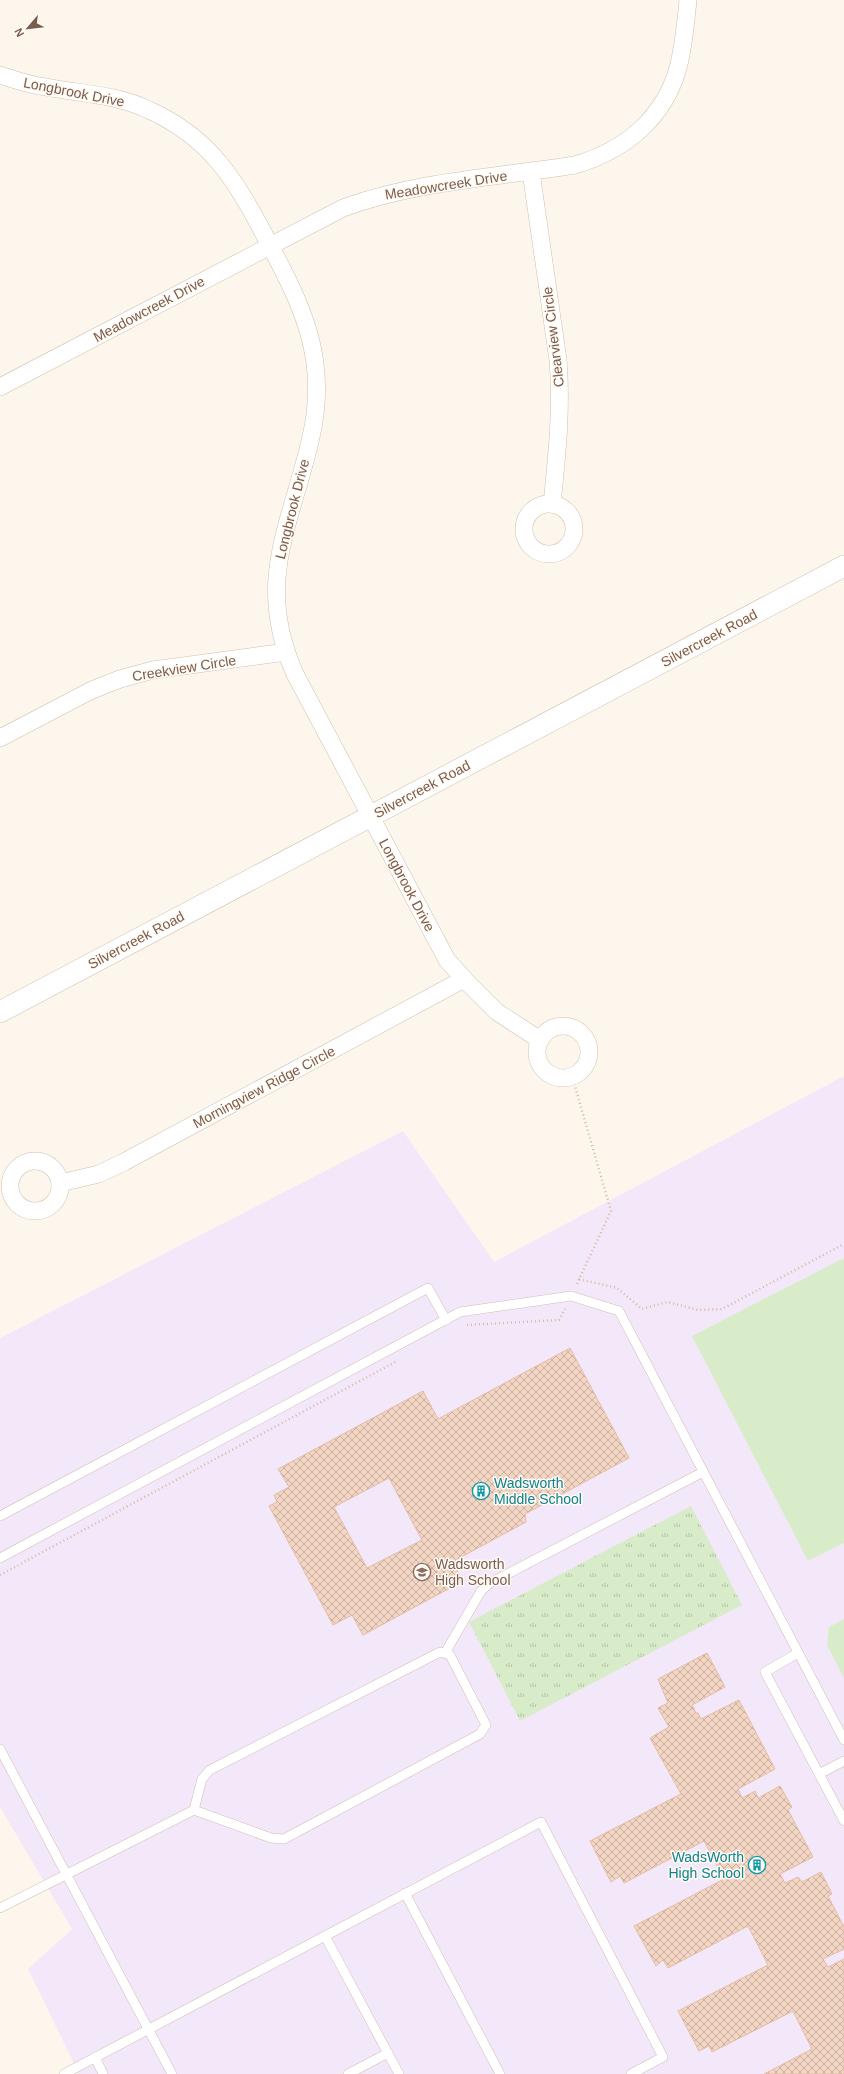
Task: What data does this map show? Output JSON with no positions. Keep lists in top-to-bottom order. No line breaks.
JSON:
{"streets":{"street":["Longbrook Drive","Meadowcreek Drive","Clearview Circle","Silvercreek Road","Creekview Circle","Morningview Ridge Circle"]},"crossings":[["Longbrook Drive","Meadowcreek Drive"],["Longbrook Drive","Silvercreek Road"],["Longbrook Drive","Creekview Circle"],["Longbrook Drive","Morningview Ridge Circle"],["Meadowcreek Drive","Clearview Circle"]],"places":{"building":["Wadsworth Middle School","WadsWorth High School"],"school or university":["Wadsworth High School"]},"north":"bottom left"}
